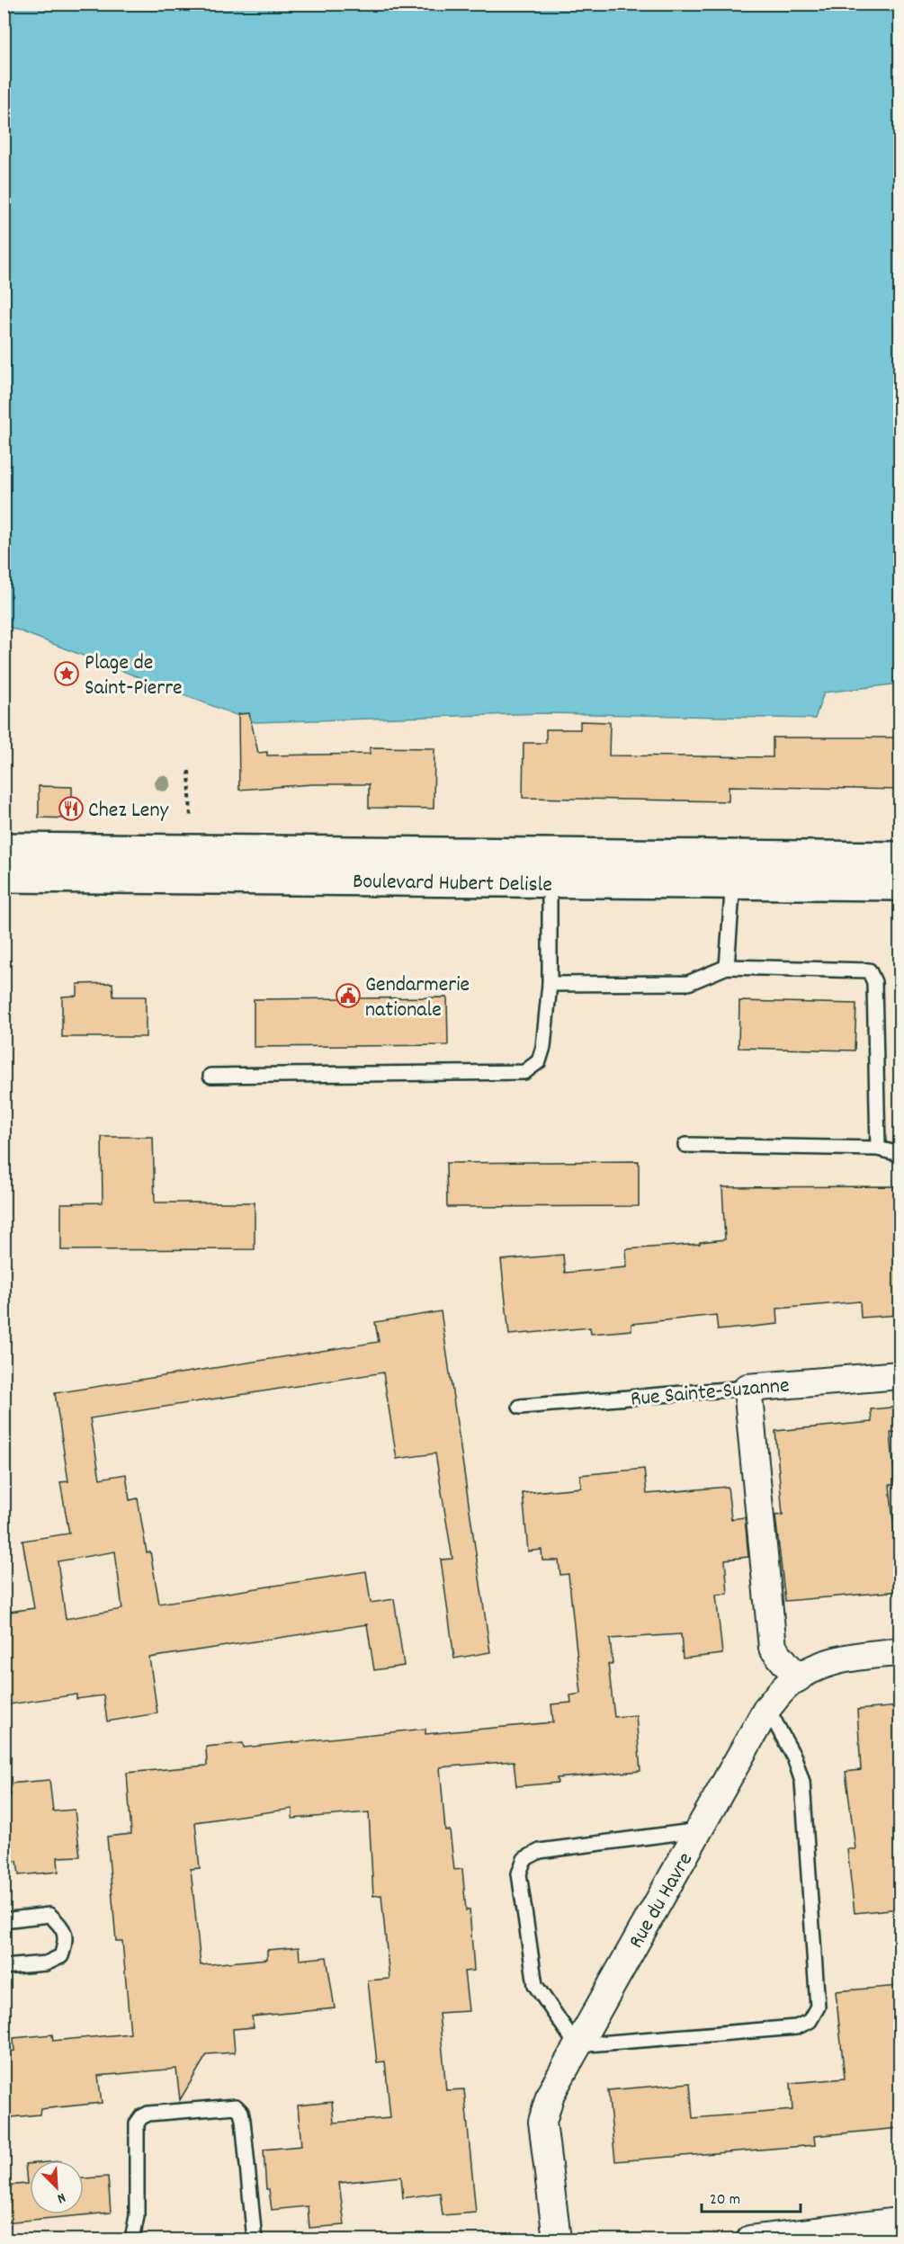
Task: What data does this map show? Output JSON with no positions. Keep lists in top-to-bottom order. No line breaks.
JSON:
{"streets":{"main road":["Boulevard Hubert Delisle"],"street":["Rue Sainte-Suzanne","Rue du Havre"]},"places":{"place":["Plage de Saint-Pierre"],"restaurant":["Chez Leny"],"public building":["Gendarmerie nationale"]},"scale_bar":"20 m","north":"bottom right"}
